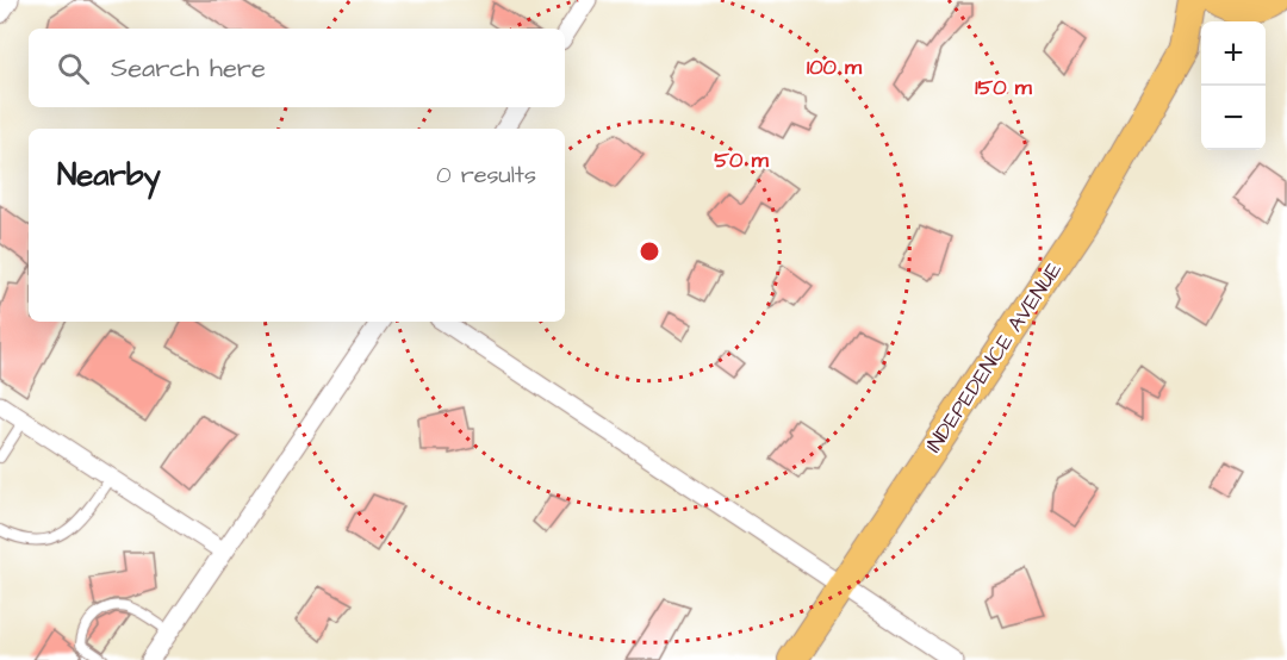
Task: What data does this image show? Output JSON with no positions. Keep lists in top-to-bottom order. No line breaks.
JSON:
{"streets":{"main road":["INDEPEDENCE AVENUE"]},"page":{"map_buttons":["+","−"],"search":"Search here","heading":["Nearby","0 results"]},"rings":["100 m","150 m","50 m"]}
